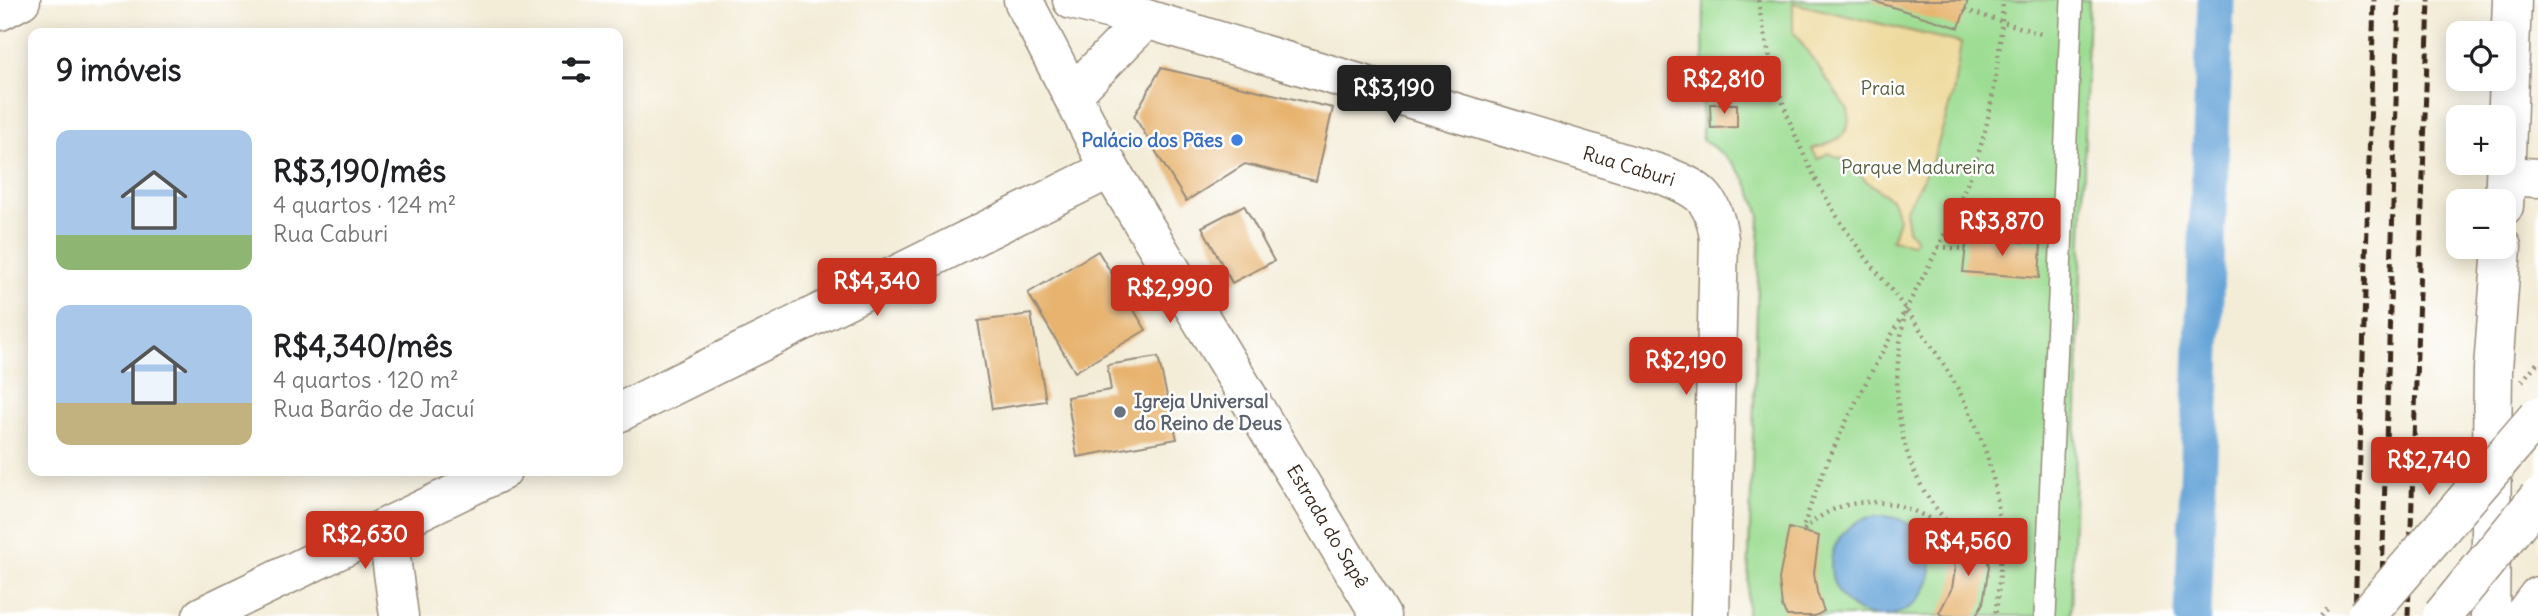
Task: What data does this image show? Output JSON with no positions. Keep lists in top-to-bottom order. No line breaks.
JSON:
{"streets":{"street":["Rua Caburi","Estrada do Sapê"]},"parks":["Praia","Parque Madureira"],"places":["Palácio dos Pães","Igreja Universal do Reino de Deus"],"page":{"map_buttons":["+","−"],"heading":"9 imóveis","price":["R$2,810","R$3,190","R$3,870","R$4,340","R$2,990","R$2,190","R$2,740","R$2,630","R$4,560"],"list":[{"name":"R$3,190/mês","note":"4 quartos · 124 m² · Rua Caburi"},{"name":"R$4,340/mês","note":"4 quartos · 120 m² · Rua Barão de Jacuí"}]}}
